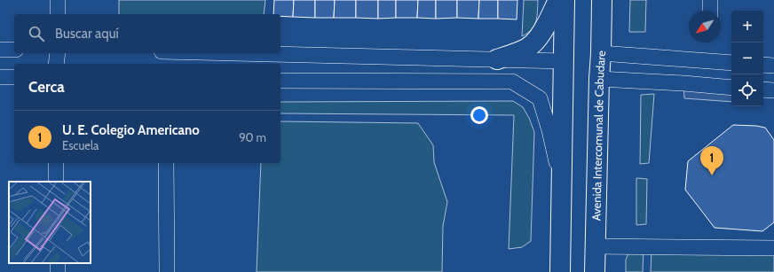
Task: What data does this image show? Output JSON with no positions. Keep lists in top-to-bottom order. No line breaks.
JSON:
{"streets":{"highway":["Avenida Intercomunal de Cabudare"]},"north":"bottom left","page":{"map_buttons":["+","−"],"search":"Buscar aquí","heading":"Cerca","list":[{"mark":"1","name":"U. E. Colegio Americano","note":"Escuela","value":"90 m"}],"pins":"1"}}
